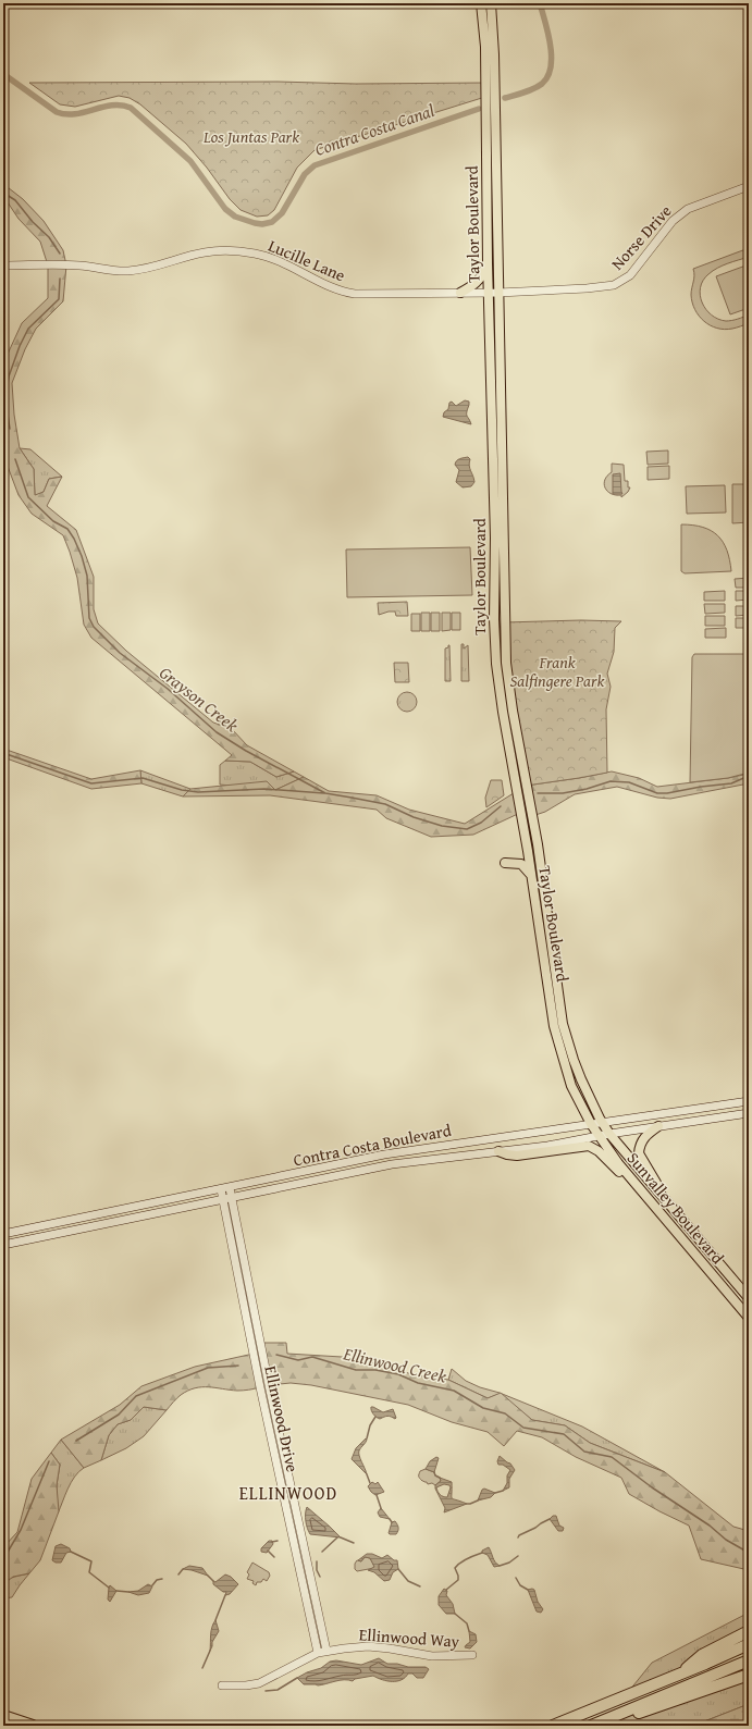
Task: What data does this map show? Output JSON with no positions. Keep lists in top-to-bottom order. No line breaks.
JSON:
{"streets":{"main road":["Taylor Boulevard","Sunvalley Boulevard"],"street":["Norse Drive","Lucille Lane","Contra Costa Boulevard","Ellinwood Drive","Ellinwood Way"]},"crossings":[["Taylor Boulevard","Norse Drive"],["Taylor Boulevard","Lucille Lane"],["Taylor Boulevard","Contra Costa Boulevard"],["Taylor Boulevard","Sunvalley Boulevard"],["Norse Drive","Lucille Lane"],["Contra Costa Boulevard","Sunvalley Boulevard"],["Contra Costa Boulevard","Ellinwood Drive"],["Ellinwood Drive","Ellinwood Way"]],"districts":["ELLINWOOD"],"water":["Contra Costa Canal","Grayson Creek","Ellinwood Creek"],"parks":["Los Juntas Park","Frank Salfingere Park"]}
